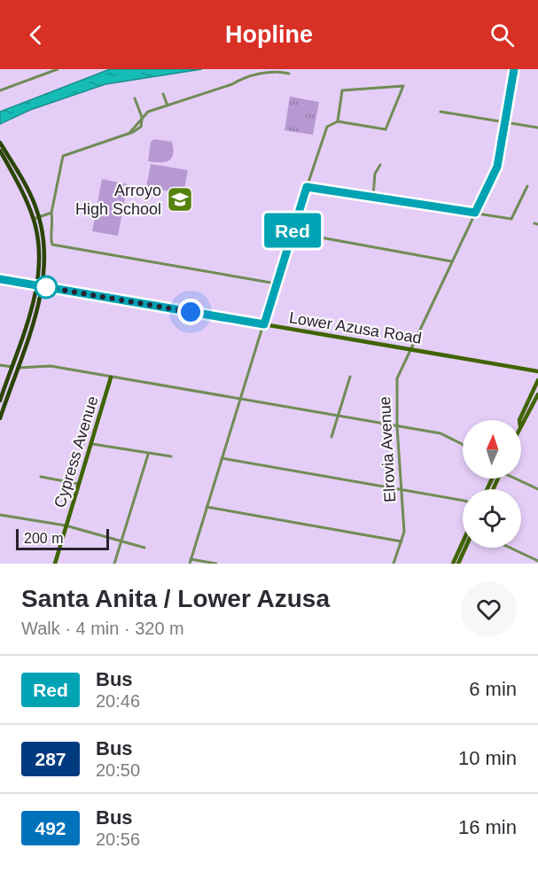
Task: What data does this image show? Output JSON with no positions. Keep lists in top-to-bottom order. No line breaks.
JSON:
{"streets":{"main road":["Lower Azusa Road","Cypress Avenue"],"street":["Elrovia Avenue"]},"crossings":[["Lower Azusa Road","Elrovia Avenue"]],"places":{"school or university":["Arroyo High School"]},"lines":["bus line Red"],"scale_bar":"200 m","north":"top","page":{"header":"Hopline","on_map":"Red","scale":"200 m","heading":["Santa Anita / Lower Azusa","Walk · 4 min · 320 m"],"list":[{"mark":"Red","name":"Bus","note":"20:46","value":"6 min"},{"mark":"287","name":"Bus","note":"20:50","value":"10 min"},{"mark":"492","name":"Bus","note":"20:56","value":"16 min"}]}}
